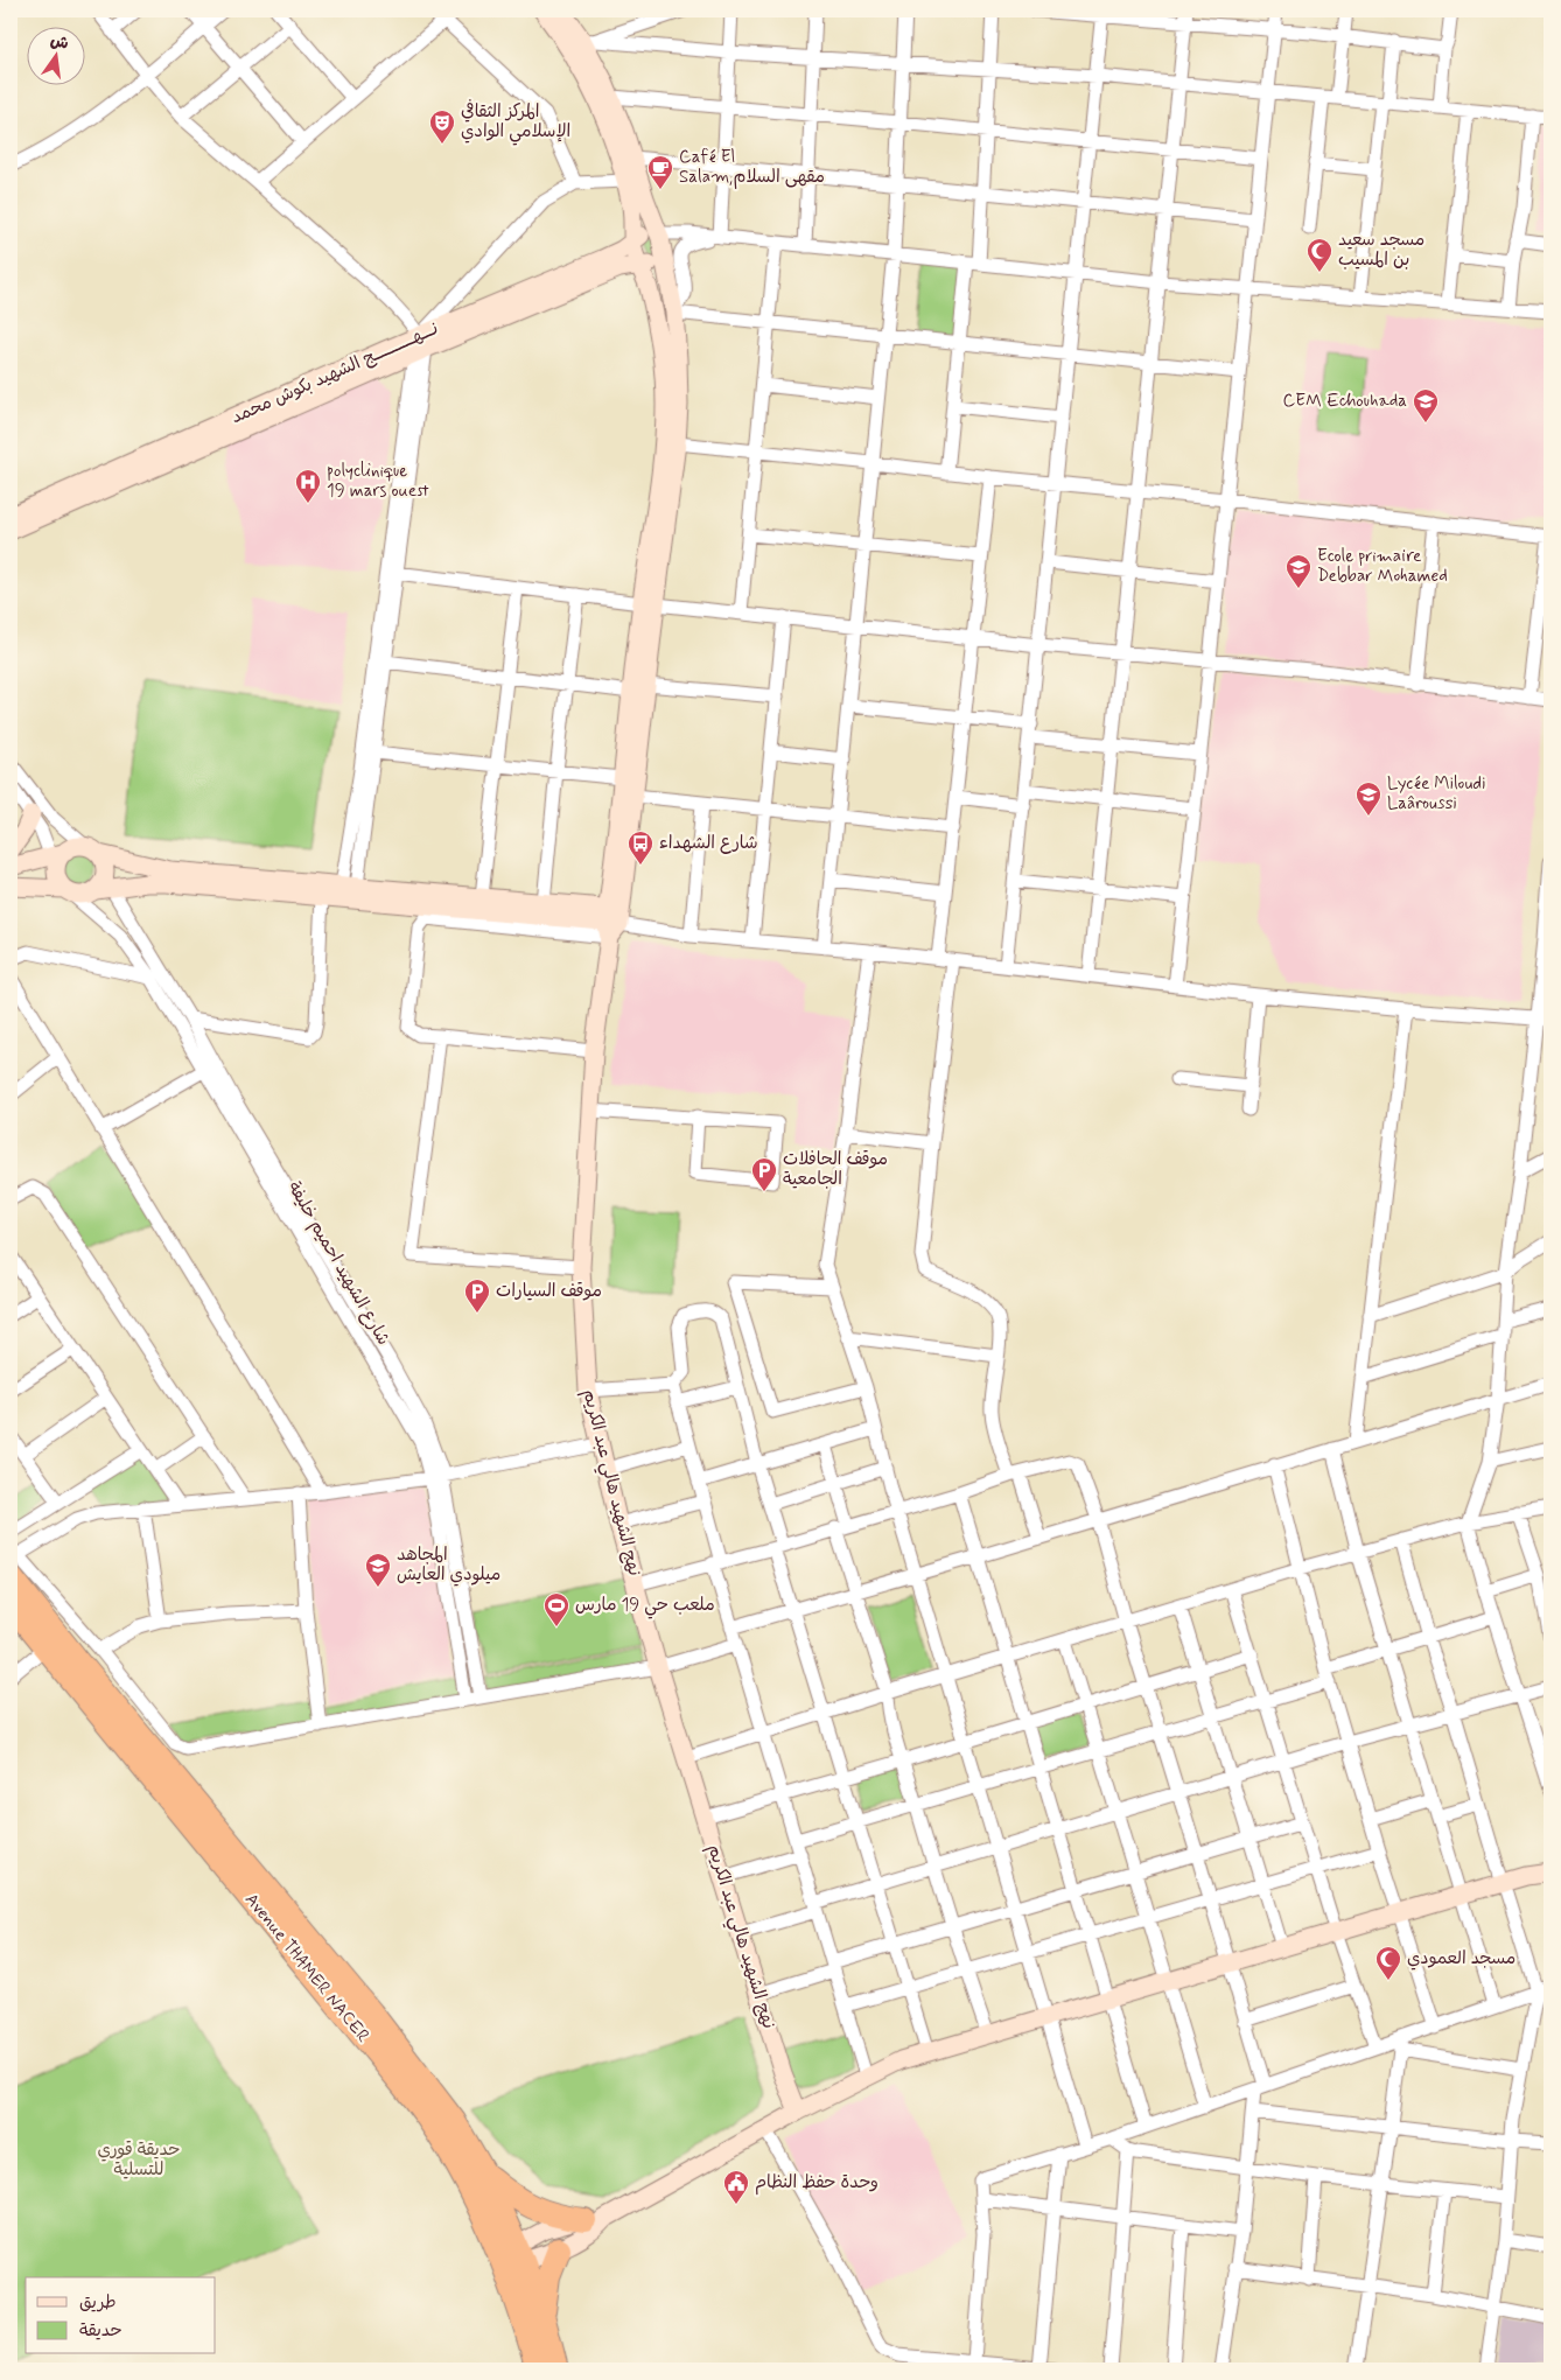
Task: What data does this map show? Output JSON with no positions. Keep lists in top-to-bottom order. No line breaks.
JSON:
{"streets":{"highway":["Avenue THAMER NACER"],"main road":["نـــهـــــــــــج الشهيد بكوش محمد","نهج الشهيد هالي عبد الكريم"],"street":["شارع الشهيد احميم خليفة"]},"parks":["حديقة قوري للتسلية"],"places":{"theatre":["المركز الثقافي الإسلامي الوادي"],"cafe":["Café El Salam,مقهى السلام"],"mosque":["مسجد سعيد بن المسيب","مسجد العمودي"],"school or university":["CEM Echouhada","Ecole primaire Debbar Mohamed","Lycée Miloudi Laâroussi","المجاهد ميلودي العايش"],"hospital":["polyclinique 19 mars ouest"],"bus stop":["شارع الشهداء"],"parking":["موقف الحافلات الجامعية","موقف السيارات"],"sports":["ملعب حي 19 مارس"],"public building":["وحدة حفظ النظام"]},"legend":["طريق","حديقة"],"north":"top"}
